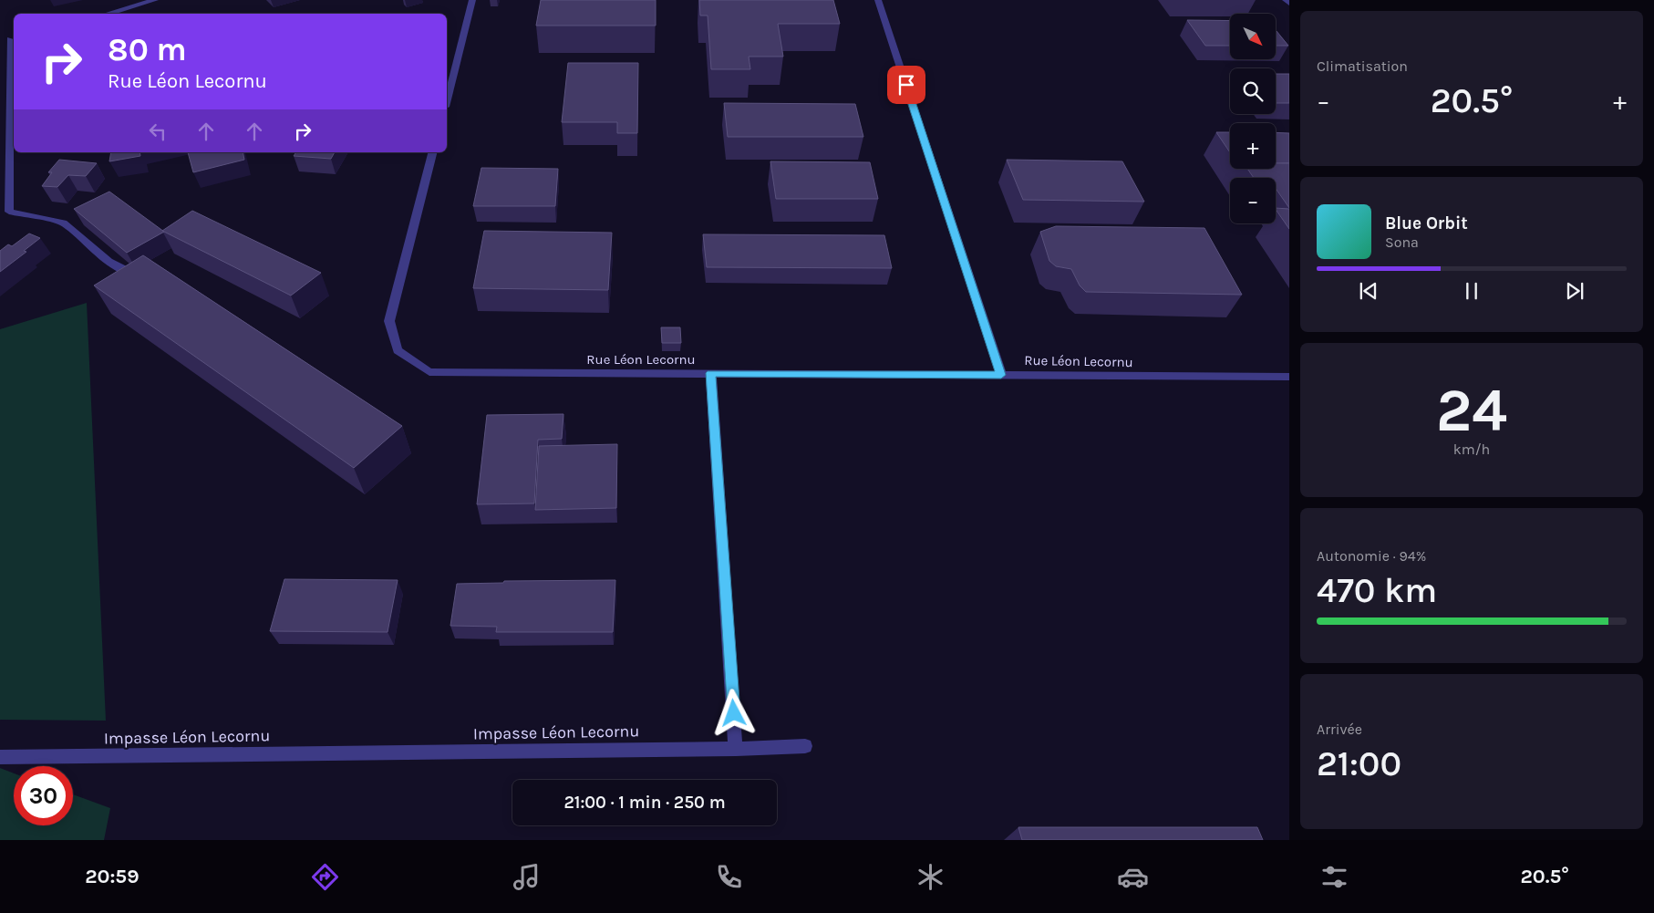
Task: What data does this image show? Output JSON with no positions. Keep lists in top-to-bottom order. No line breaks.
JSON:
{"streets":{"street":["Rue Léon Lecornu","Impasse Léon Lecornu"]},"north":"bottom right","page":{"tile":["Climatisation",["24","km/h"],["Autonomie · 94%","470 km"],["Arrivée","21:00"]],"map_buttons":["+","−"],"turn":["80 m","Rue Léon Lecornu"],"heat":["−","20.5°","+"],"song":["Blue Orbit","Sona"],"limit":"30","trip":"21:00 · 1 min · 250 m","tabs":["20:59","20.5°"]}}
